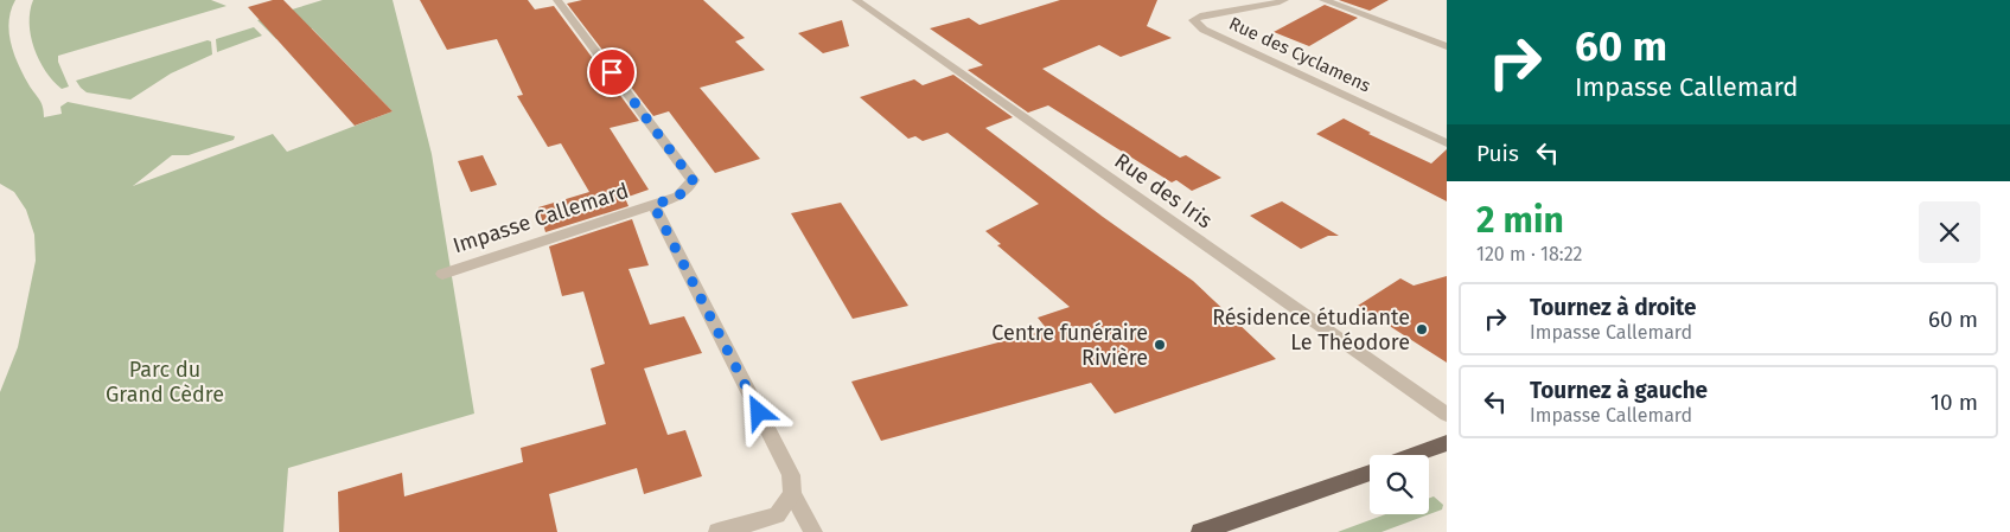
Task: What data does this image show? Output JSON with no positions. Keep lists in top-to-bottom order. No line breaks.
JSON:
{"streets":{"street":["Rue des Cyclamens","Rue des Iris","Impasse Callemard"]},"parks":["Parc du Grand Cèdre"],"places":["Résidence étudiante Le Théodore","Centre funéraire Rivière"],"page":{"turn":["60 m","Impasse Callemard"],"then":"Puis","heading":["2 min","120 m · 18:22"],"list":[{"name":"Tournez à droite","note":"Impasse Callemard","value":"60 m"},{"name":"Tournez à gauche","note":"Impasse Callemard","value":"10 m"}]}}
